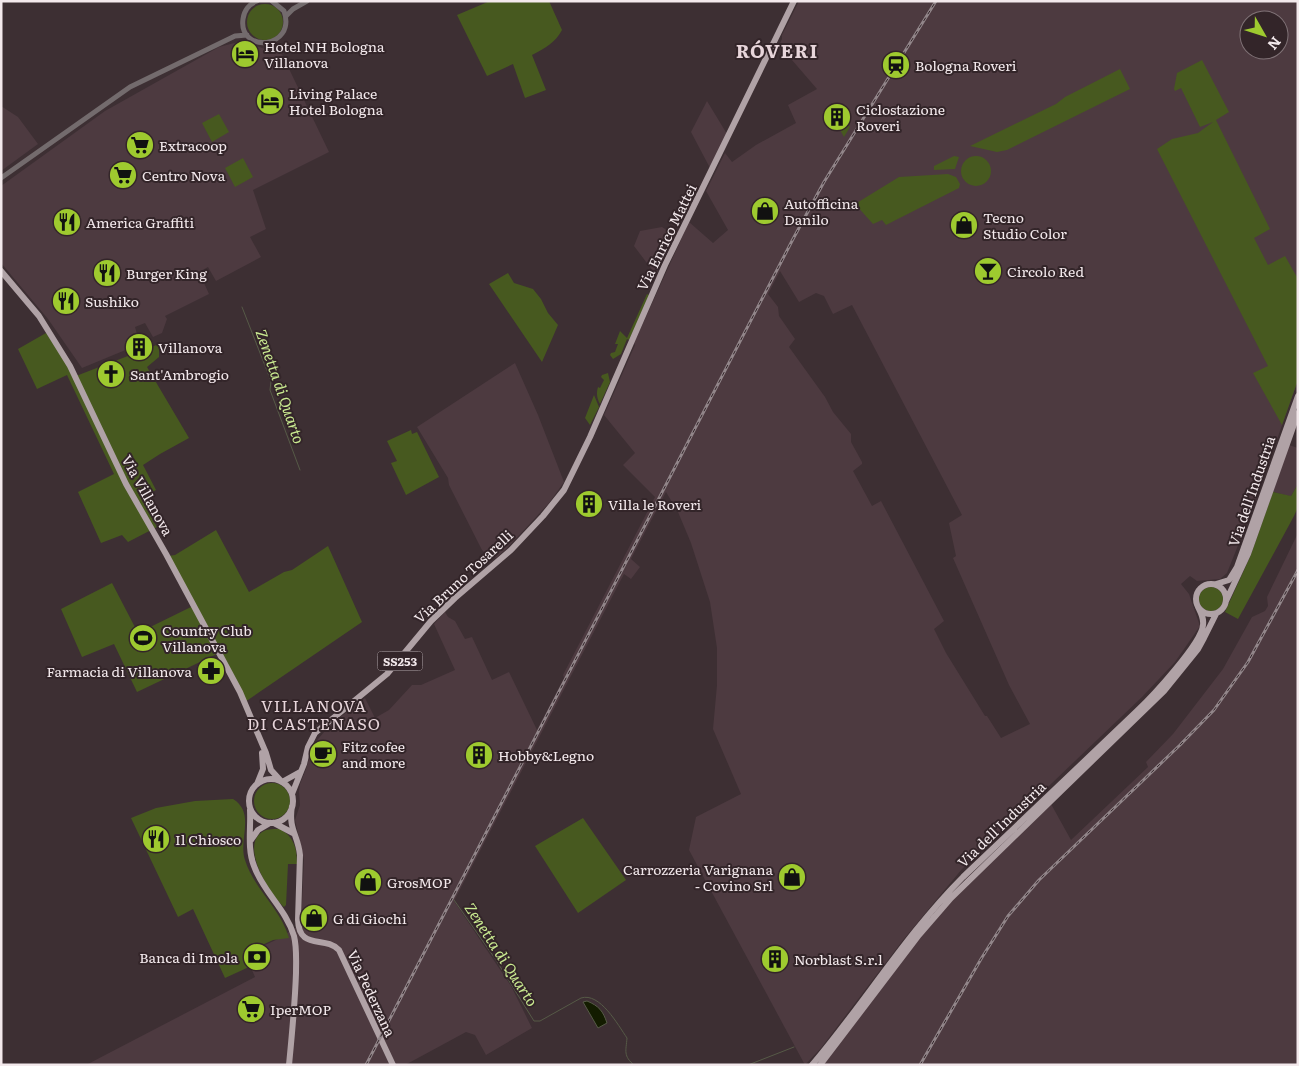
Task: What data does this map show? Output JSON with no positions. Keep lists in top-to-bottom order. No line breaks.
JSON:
{"streets":{"main road":["Via Enrico Mattei","Via dell'Industria","Via Villanova","Via Bruno Tosarelli","SS253","Via Pederzana"]},"crossings":[["Via Enrico Mattei","Via Bruno Tosarelli"],["Via Villanova","Via Bruno Tosarelli"],["Via Villanova","SS253"],["Via Bruno Tosarelli","SS253"]],"districts":["RÓVERI","VILLANOVA DI CASTENASO"],"water":["Zenetta di Quarto"],"places":{"hotel":["Hotel NH Bologna Villanova","Living Palace Hotel Bologna"],"station":["Bologna Roveri"],"building":["Ciclostazione Roveri","Villanova","Villa le Roveri","Hobby&Legno","Norblast S.r.l"],"supermarket":["Extracoop","Centro Nova","IperMOP"],"shop":["Autofficina Danilo","Tecno Studio Color","Carrozzeria Varignana - Covino Srl","GrosMOP","G di Giochi"],"restaurant":["America Graffiti","Burger King","Sushiko","Il Chiosco"],"bar":["Circolo Red"],"church":["Sant'Ambrogio"],"sports":["Country Club Villanova"],"pharmacy":["Farmacia di Villanova"],"cafe":["Fitz cofee and more"],"bank":["Banca di Imola"]},"north":"bottom right"}
